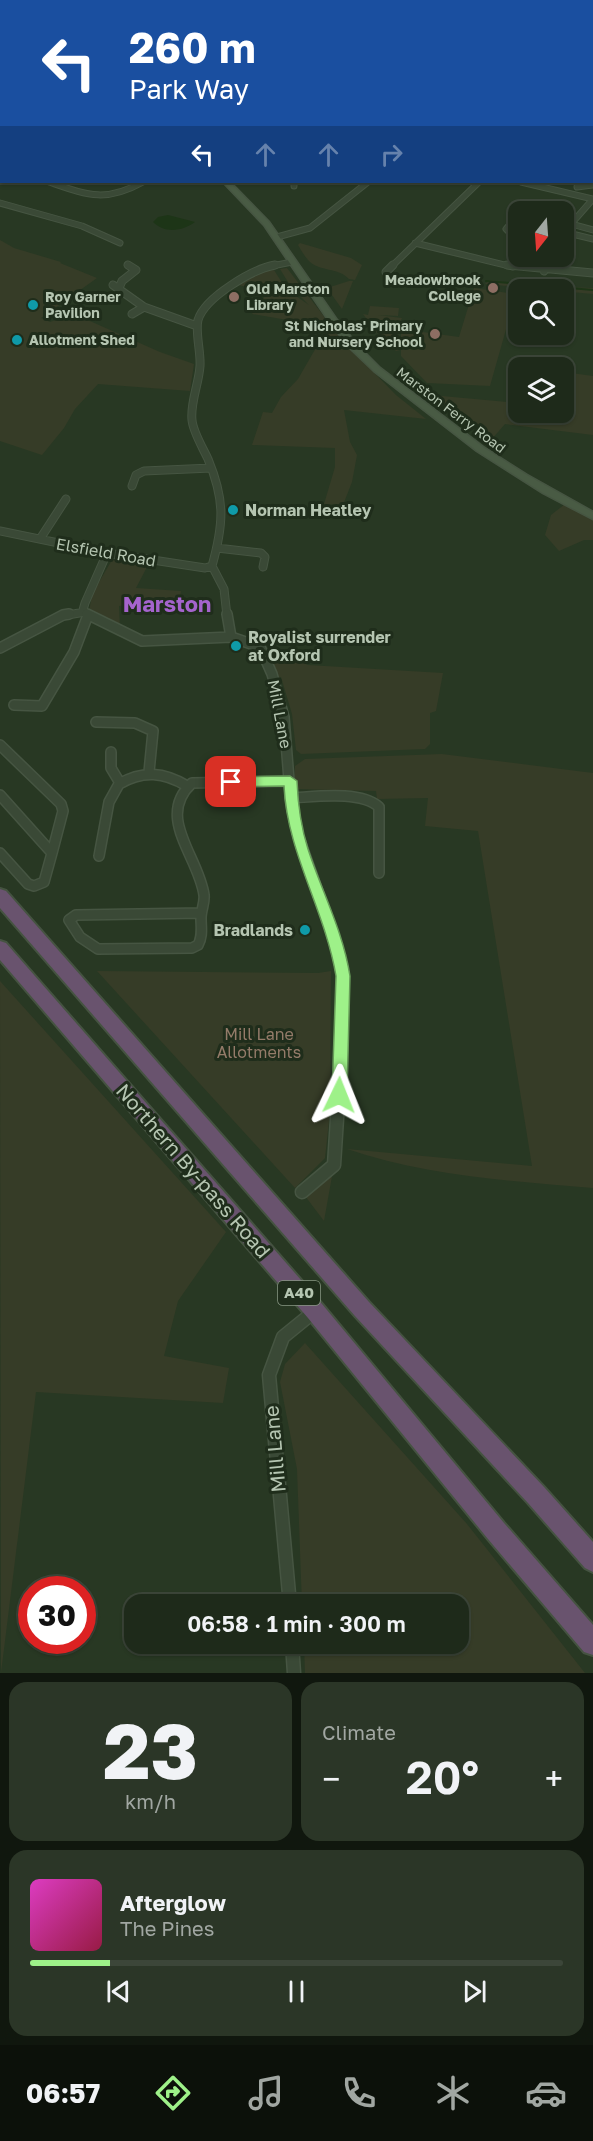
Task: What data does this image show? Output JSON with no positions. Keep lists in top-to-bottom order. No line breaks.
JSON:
{"streets":{"highway":["Northern By-pass Road","A40"],"main road":["Marston Ferry Road"],"street":["Elsfield Road","Mill Lane"]},"crossings":[["Mill Lane","Northern By-pass Road"]],"districts":["Marston"],"parks":["Mill Lane Allotments"],"places":["Meadowbrook College","Old Marston Library","Roy Garner Pavilion","St Nicholas' Primary and Nursery School","Allotment Shed","Norman Heatley","Royalist surrender at Oxford","Bradlands"],"north":"bottom","page":{"turn":["260 m","Park Way"],"limit":"30","trip":"06:58 · 1 min · 300 m","tile":[["23","km/h"],"Climate"],"heat":["−","20°","+"],"song":["Afterglow","The Pines"],"tabs":"06:57"}}
